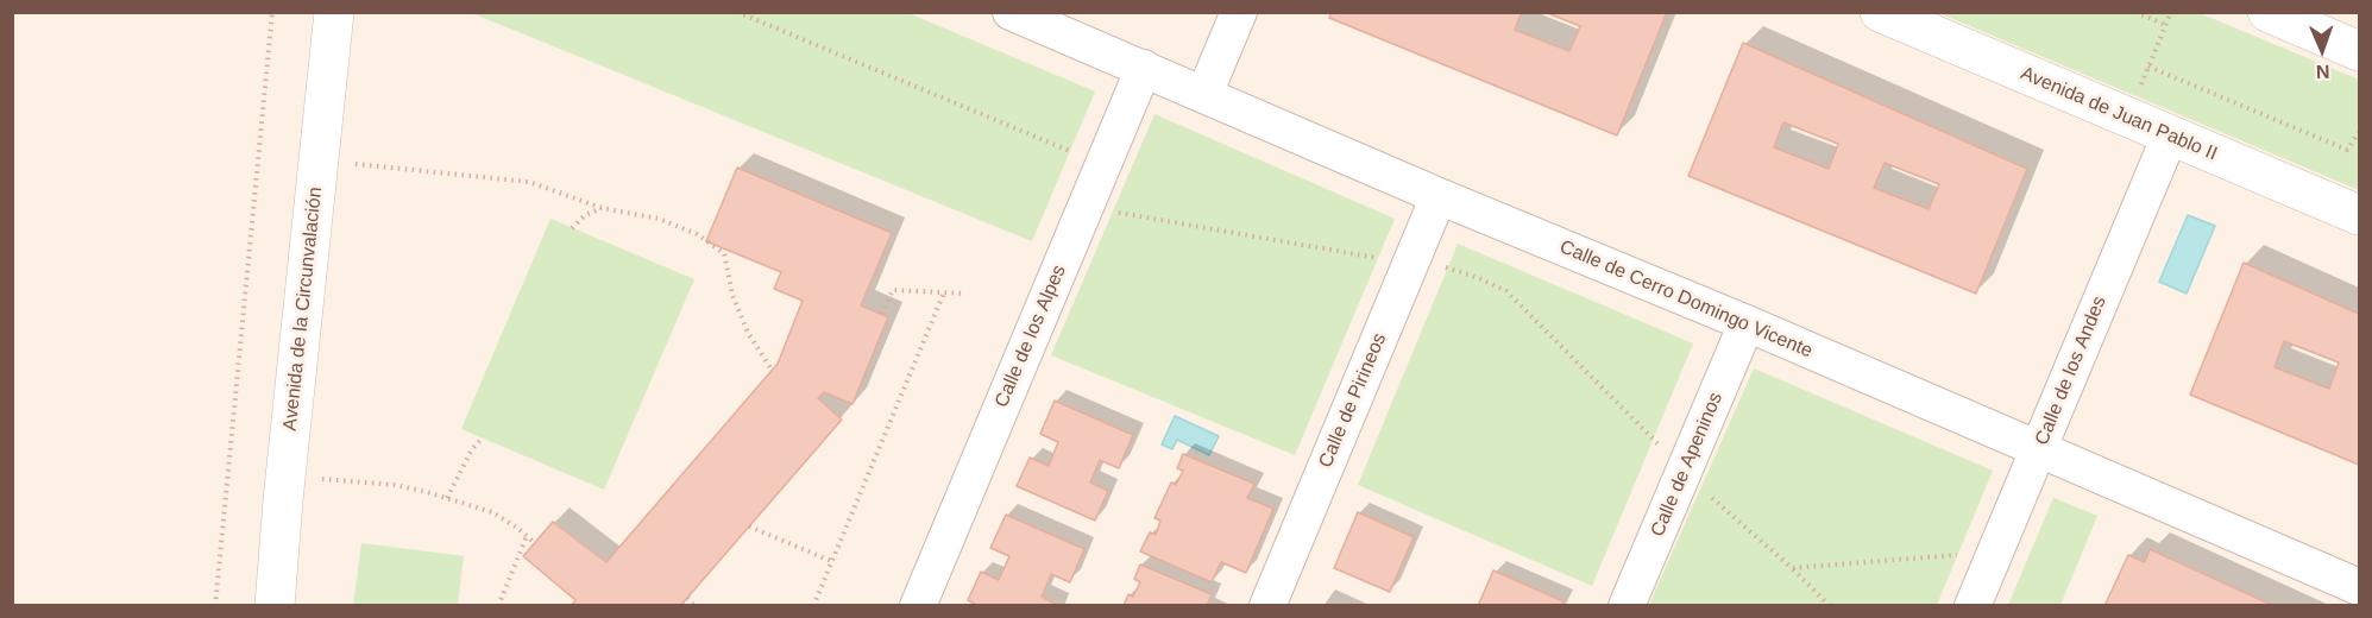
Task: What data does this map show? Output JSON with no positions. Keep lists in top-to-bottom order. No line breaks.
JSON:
{"streets":{"street":["Avenida de Juan Pablo II","Calle de Cerro Domingo Vicente","Avenida de la Circunvalación","Calle de los Alpes","Calle de los Andes","Calle de Pirineos","Calle de Apeninos"]},"crossings":[["Avenida de Juan Pablo II","Calle de los Andes"],["Calle de Cerro Domingo Vicente","Calle de los Alpes"],["Calle de Cerro Domingo Vicente","Calle de los Andes"],["Calle de Cerro Domingo Vicente","Calle de Pirineos"],["Calle de Cerro Domingo Vicente","Calle de Apeninos"]],"north":"bottom"}
